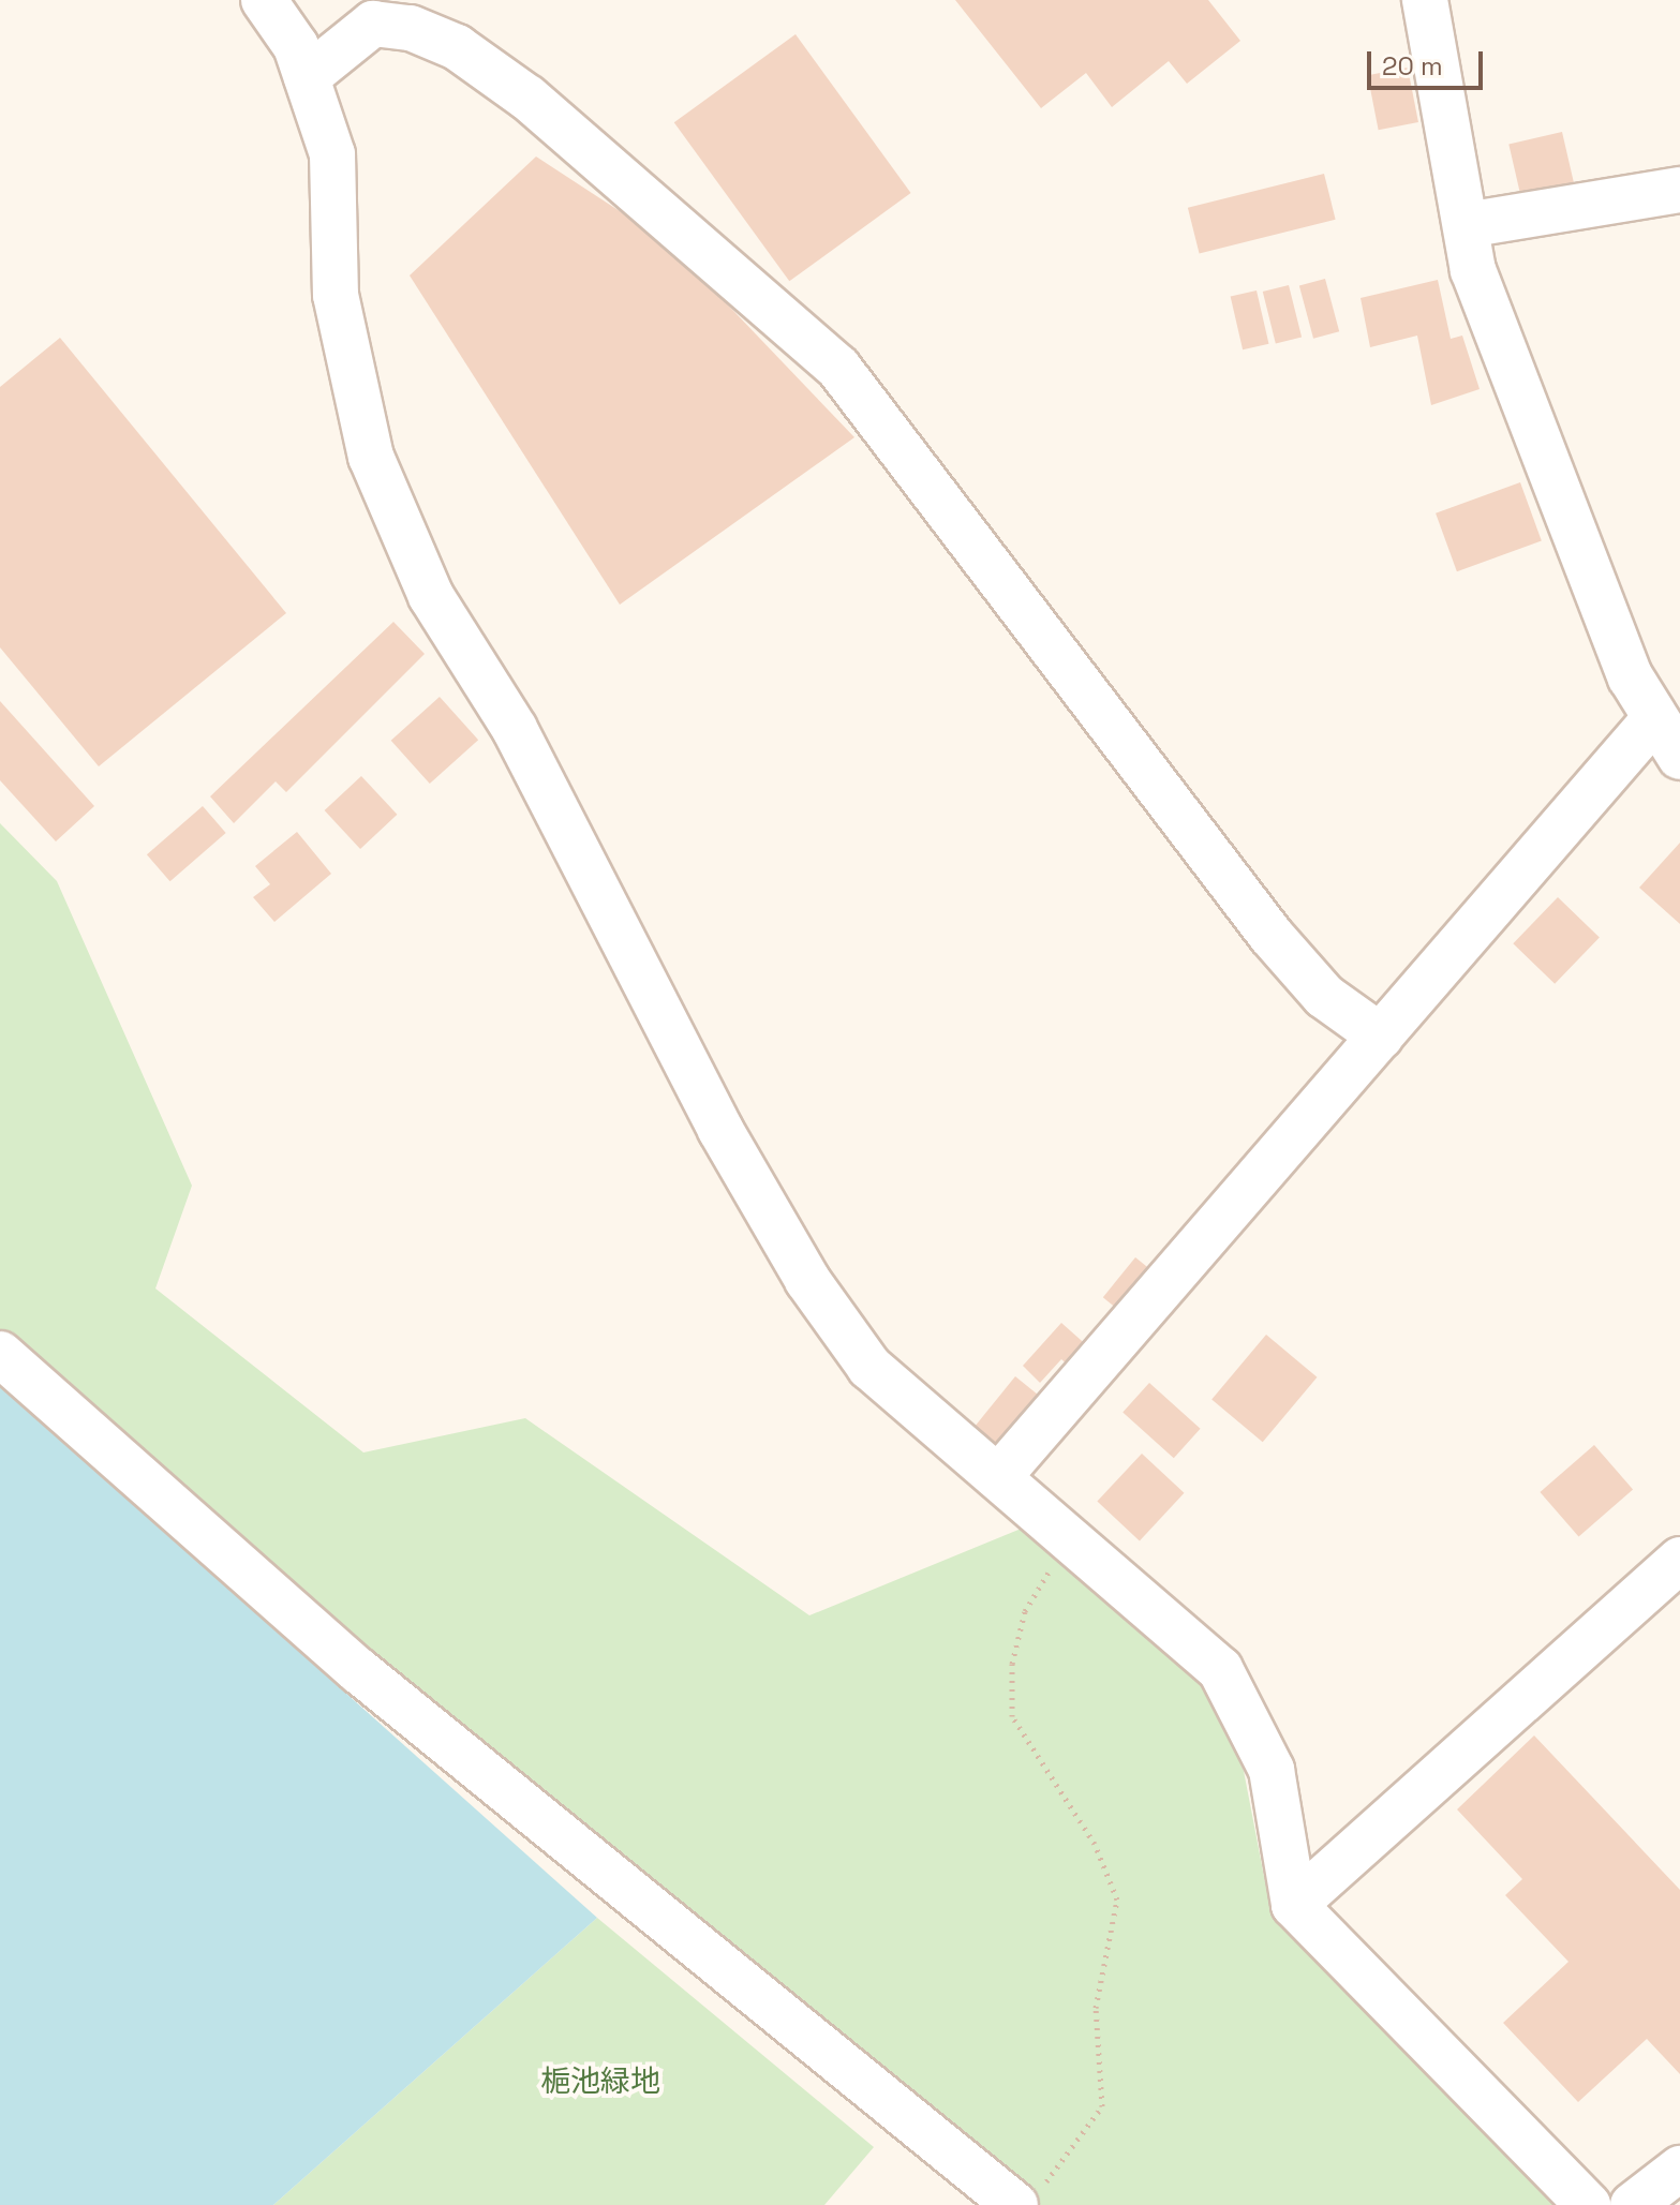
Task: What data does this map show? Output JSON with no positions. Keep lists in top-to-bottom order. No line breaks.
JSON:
{"parks":["梔池緑地"],"scale_bar":"20 m"}
